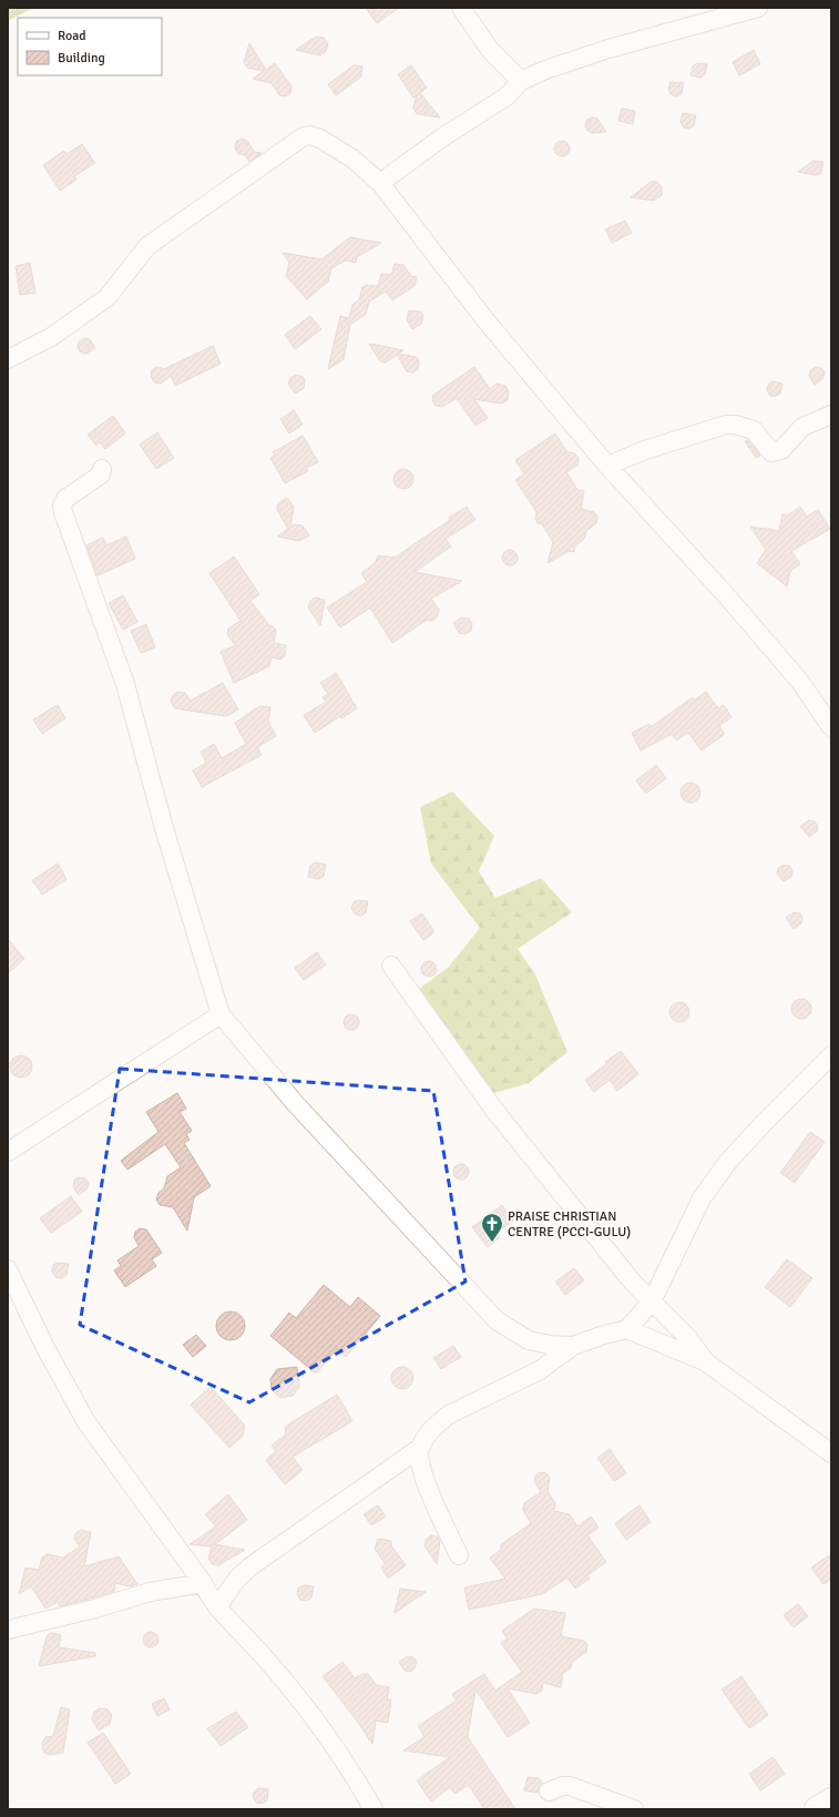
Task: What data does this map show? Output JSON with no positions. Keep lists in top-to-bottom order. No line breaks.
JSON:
{"places":{"church":["PRAISE CHRISTIAN CENTRE (PCCI-GULU)"]},"legend":["Road","Building"]}
